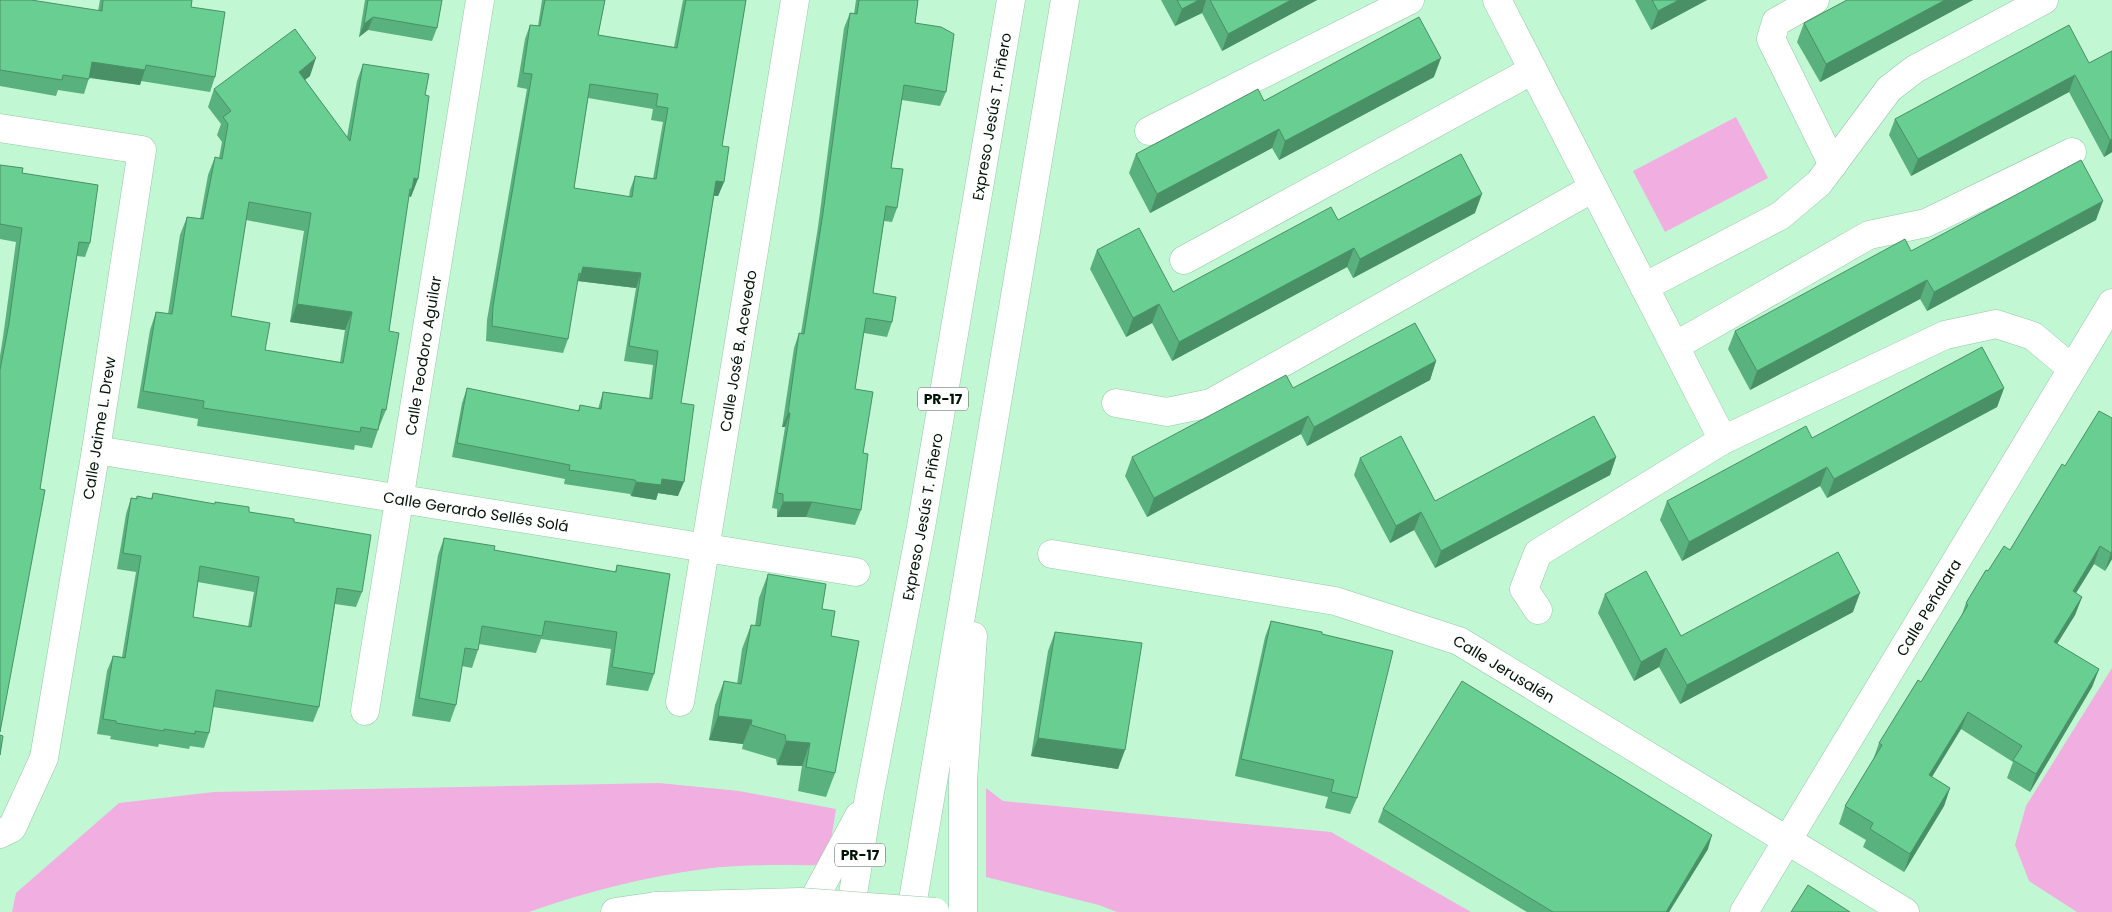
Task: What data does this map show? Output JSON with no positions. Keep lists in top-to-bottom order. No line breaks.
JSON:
{"streets":{"main road":["Expreso Jesús T. Piñero","Calle José B. Acevedo","Calle Teodoro Aguilar","PR-17","Calle Jaime L. Drew","Calle Gerardo Sellés Solá","Calle Peñalara","Calle Jerusalén"]},"crossings":[["Calle José B. Acevedo","Calle Gerardo Sellés Solá"],["Calle Teodoro Aguilar","Calle Gerardo Sellés Solá"],["Calle Jaime L. Drew","Calle Gerardo Sellés Solá"],["Calle Peñalara","Calle Jerusalén"]]}
